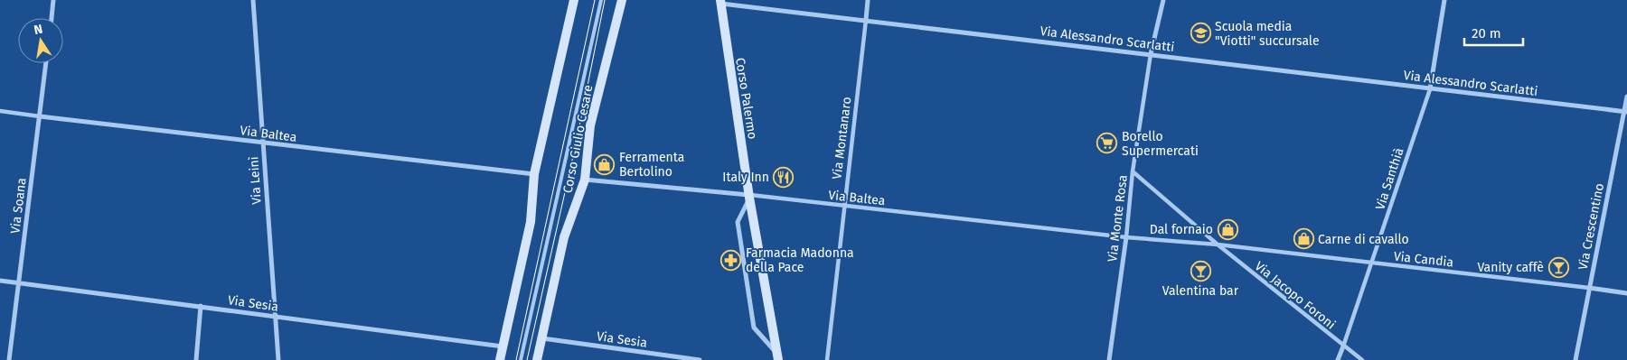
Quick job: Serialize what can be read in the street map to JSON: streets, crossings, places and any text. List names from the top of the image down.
{
  "streets": {
    "main road": ["Corso Palermo", "Corso Giulio Cesare"],
    "street": [
      "Via Alessandro Scarlatti",
      "Via Baltea",
      "Via Montanaro",
      "Via Santhià",
      "Via Leinì",
      "Via Soana",
      "Via Monte Rosa",
      "Via Crescentino",
      "Via Candia",
      "Via Jacopo Foroni",
      "Via Sesia"
    ]
  },
  "crossings": [
    ["Via Alessandro Scarlatti", "Corso Palermo"],
    ["Via Alessandro Scarlatti", "Via Montanaro"],
    ["Via Alessandro Scarlatti", "Via Santhià"],
    ["Via Alessandro Scarlatti", "Via Monte Rosa"],
    ["Via Alessandro Scarlatti", "Via Crescentino"],
    ["Corso Palermo", "Via Baltea"],
    ["Via Baltea", "Via Montanaro"],
    ["Via Baltea", "Corso Giulio Cesare"],
    ["Via Baltea", "Via Leinì"],
    ["Via Baltea", "Via Soana"],
    ["Via Baltea", "Via Monte Rosa"],
    ["Via Baltea", "Via Candia"],
    ["Via Baltea", "Via Jacopo Foroni"],
    ["Corso Giulio Cesare", "Via Sesia"],
    ["Via Santhià", "Via Candia"],
    ["Via Santhià", "Via Jacopo Foroni"],
    ["Via Leinì", "Via Sesia"],
    ["Via Soana", "Via Sesia"],
    ["Via Monte Rosa", "Via Jacopo Foroni"],
    ["Via Crescentino", "Via Candia"],
    ["Via Candia", "Via Jacopo Foroni"]
  ],
  "places": {
    "school or university": ["Scuola media \"Viotti\" succursale"],
    "supermarket": ["Borello Supermercati"],
    "shop": ["Ferramenta Bertolino", "Dal fornaio", "Carne di cavallo"],
    "restaurant": ["Italy Inn"],
    "pharmacy": ["Farmacia Madonna della Pace"],
    "bar": ["Vanity caffè", "Valentina bar"]
  },
  "scale_bar": "20 m",
  "north": "top"
}
